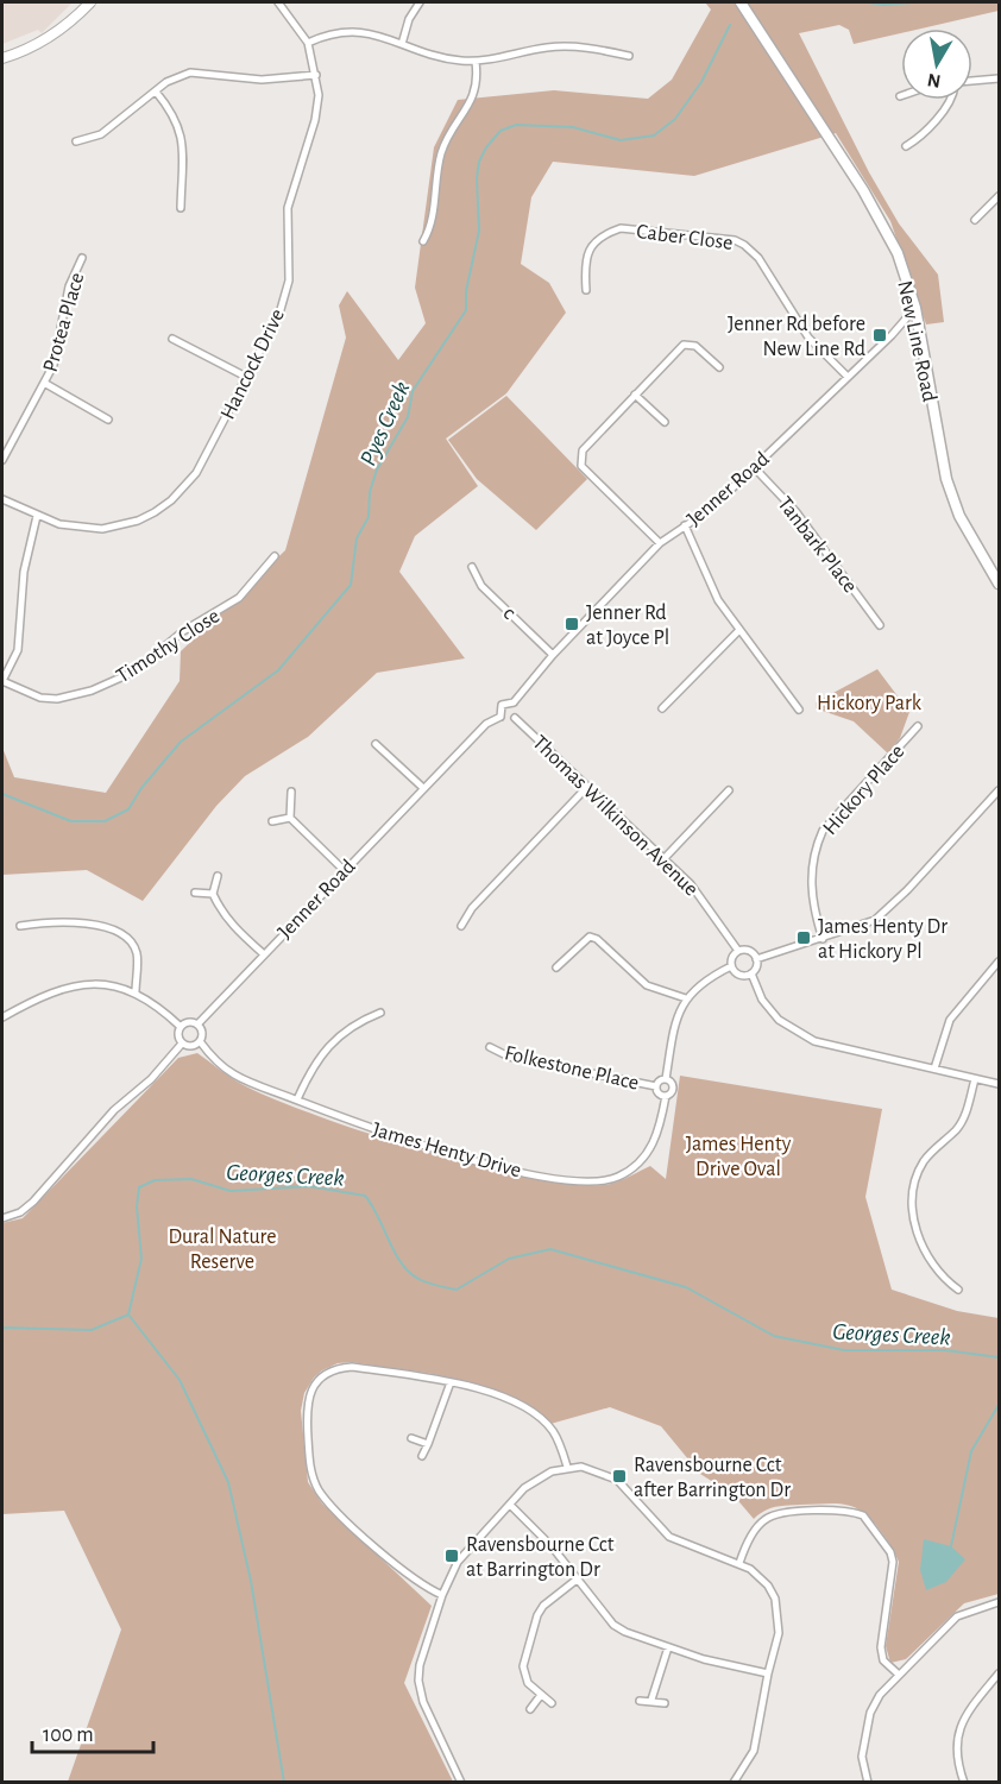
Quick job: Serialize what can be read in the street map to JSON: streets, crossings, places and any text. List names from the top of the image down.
{
  "streets": {
    "main road": ["New Line Road"],
    "street": [
      "Caber Close",
      "Protea Place",
      "Hancock Drive",
      "Jenner Road",
      "Tanbark Place",
      "c",
      "Timothy Close",
      "Hickory Place",
      "Thomas Wilkinson Avenue",
      "Folkestone Place",
      "James Henty Drive"
    ]
  },
  "crossings": [
    ["Caber Close", "Jenner Road"],
    ["New Line Road", "Jenner Road"],
    ["Jenner Road", "Tanbark Place"],
    ["Jenner Road", "c"],
    ["Jenner Road", "Thomas Wilkinson Avenue"],
    ["Jenner Road", "James Henty Drive"],
    ["Folkestone Place", "James Henty Drive"]
  ],
  "water": ["Pyes Creek", "Georges Creek"],
  "parks": ["Hickory Park", "James Henty Drive Oval", "Dural Nature Reserve"],
  "places": {
    "transit": [
      "Jenner Rd before New Line Rd",
      "Jenner Rd at Joyce Pl",
      "James Henty Dr at Hickory Pl",
      "Ravensbourne Cct after Barrington Dr",
      "Ravensbourne Cct at Barrington Dr"
    ]
  },
  "scale_bar": "100 m",
  "north": "bottom"
}
